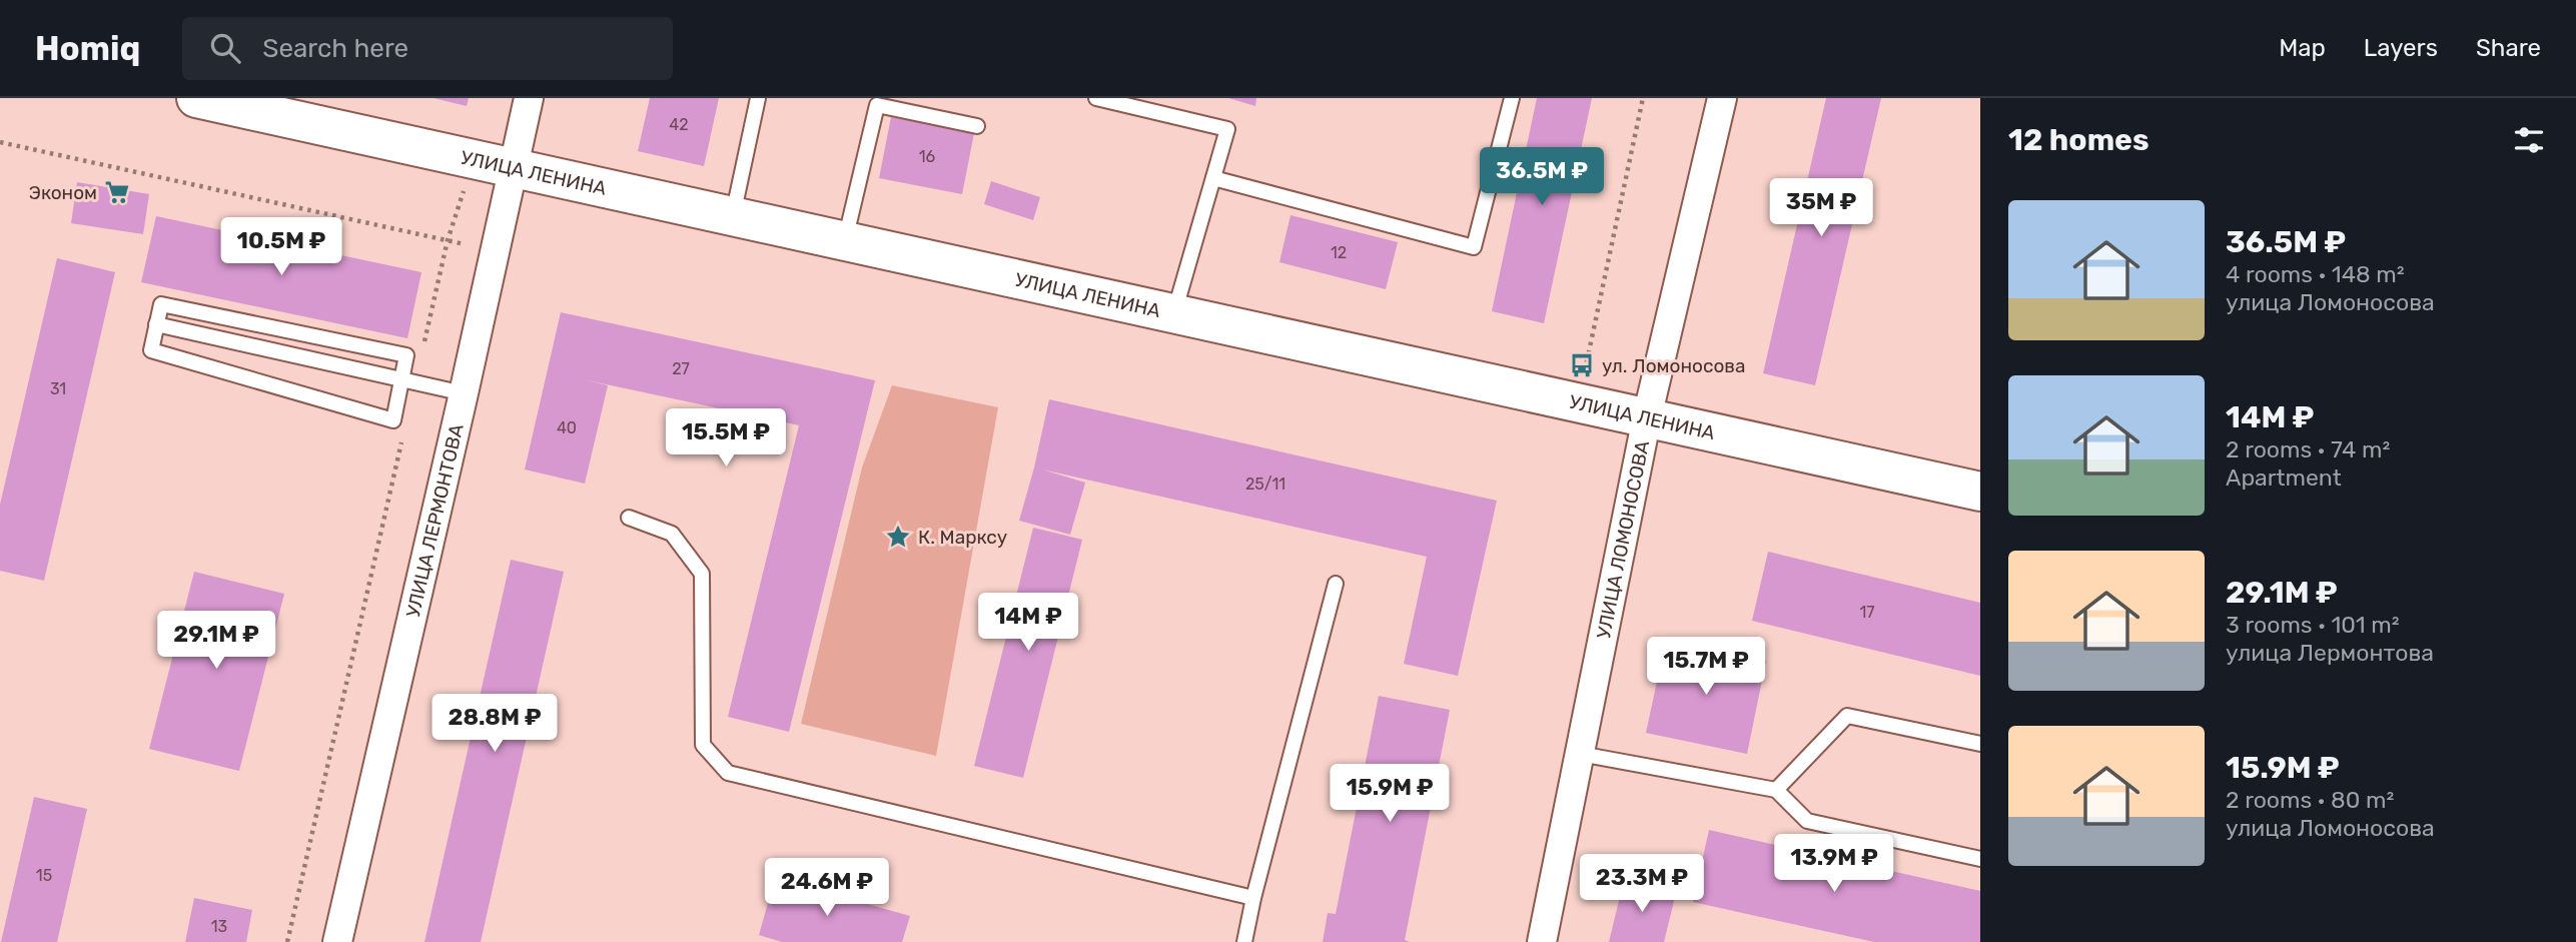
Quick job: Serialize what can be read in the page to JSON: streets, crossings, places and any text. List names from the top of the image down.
{
  "streets": {
    "main road": ["УЛИЦА ЛЕНИНА"],
    "street": ["УЛИЦА ЛЕРМОНТОВА", "УЛИЦА ЛОМОНОСОВА"]
  },
  "crossings": [
    ["УЛИЦА ЛЕНИНА", "УЛИЦА ЛЕРМОНТОВА"],
    ["УЛИЦА ЛЕНИНА", "УЛИЦА ЛОМОНОСОВА"]
  ],
  "places": {
    "supermarket": ["Эконом"],
    "bus stop": ["ул. Ломоносова"],
    "place": ["К. Марксу"]
  },
  "house_numbers": [
    "42",
    "16",
    "12",
    "27",
    "31",
    "40",
    "25/11",
    "17",
    "15",
    "13"
  ],
  "page": {
    "header": "Homiq",
    "search": "Search here",
    "nav": ["Map", "Layers", "Share"],
    "heading": "12 homes",
    "price": [
      "36.5M ₽",
      "35M ₽",
      "10.5M ₽",
      "15.5M ₽",
      "14M ₽",
      "29.1M ₽",
      "15.7M ₽",
      "28.8M ₽",
      "15.9M ₽",
      "13.9M ₽",
      "23.3M ₽",
      "24.6M ₽"
    ],
    "list": [
      {
        "name": "36.5M ₽",
        "note": "4 rooms · 148 m² · улица Ломоносова"
      },
      {
        "name": "14M ₽",
        "note": "2 rooms · 74 m² · Apartment"
      },
      {
        "name": "29.1M ₽",
        "note": "3 rooms · 101 m² · улица Лермонтова"
      },
      {
        "name": "15.9M ₽",
        "note": "2 rooms · 80 m² · улица Ломоносова"
      }
    ]
  }
}
